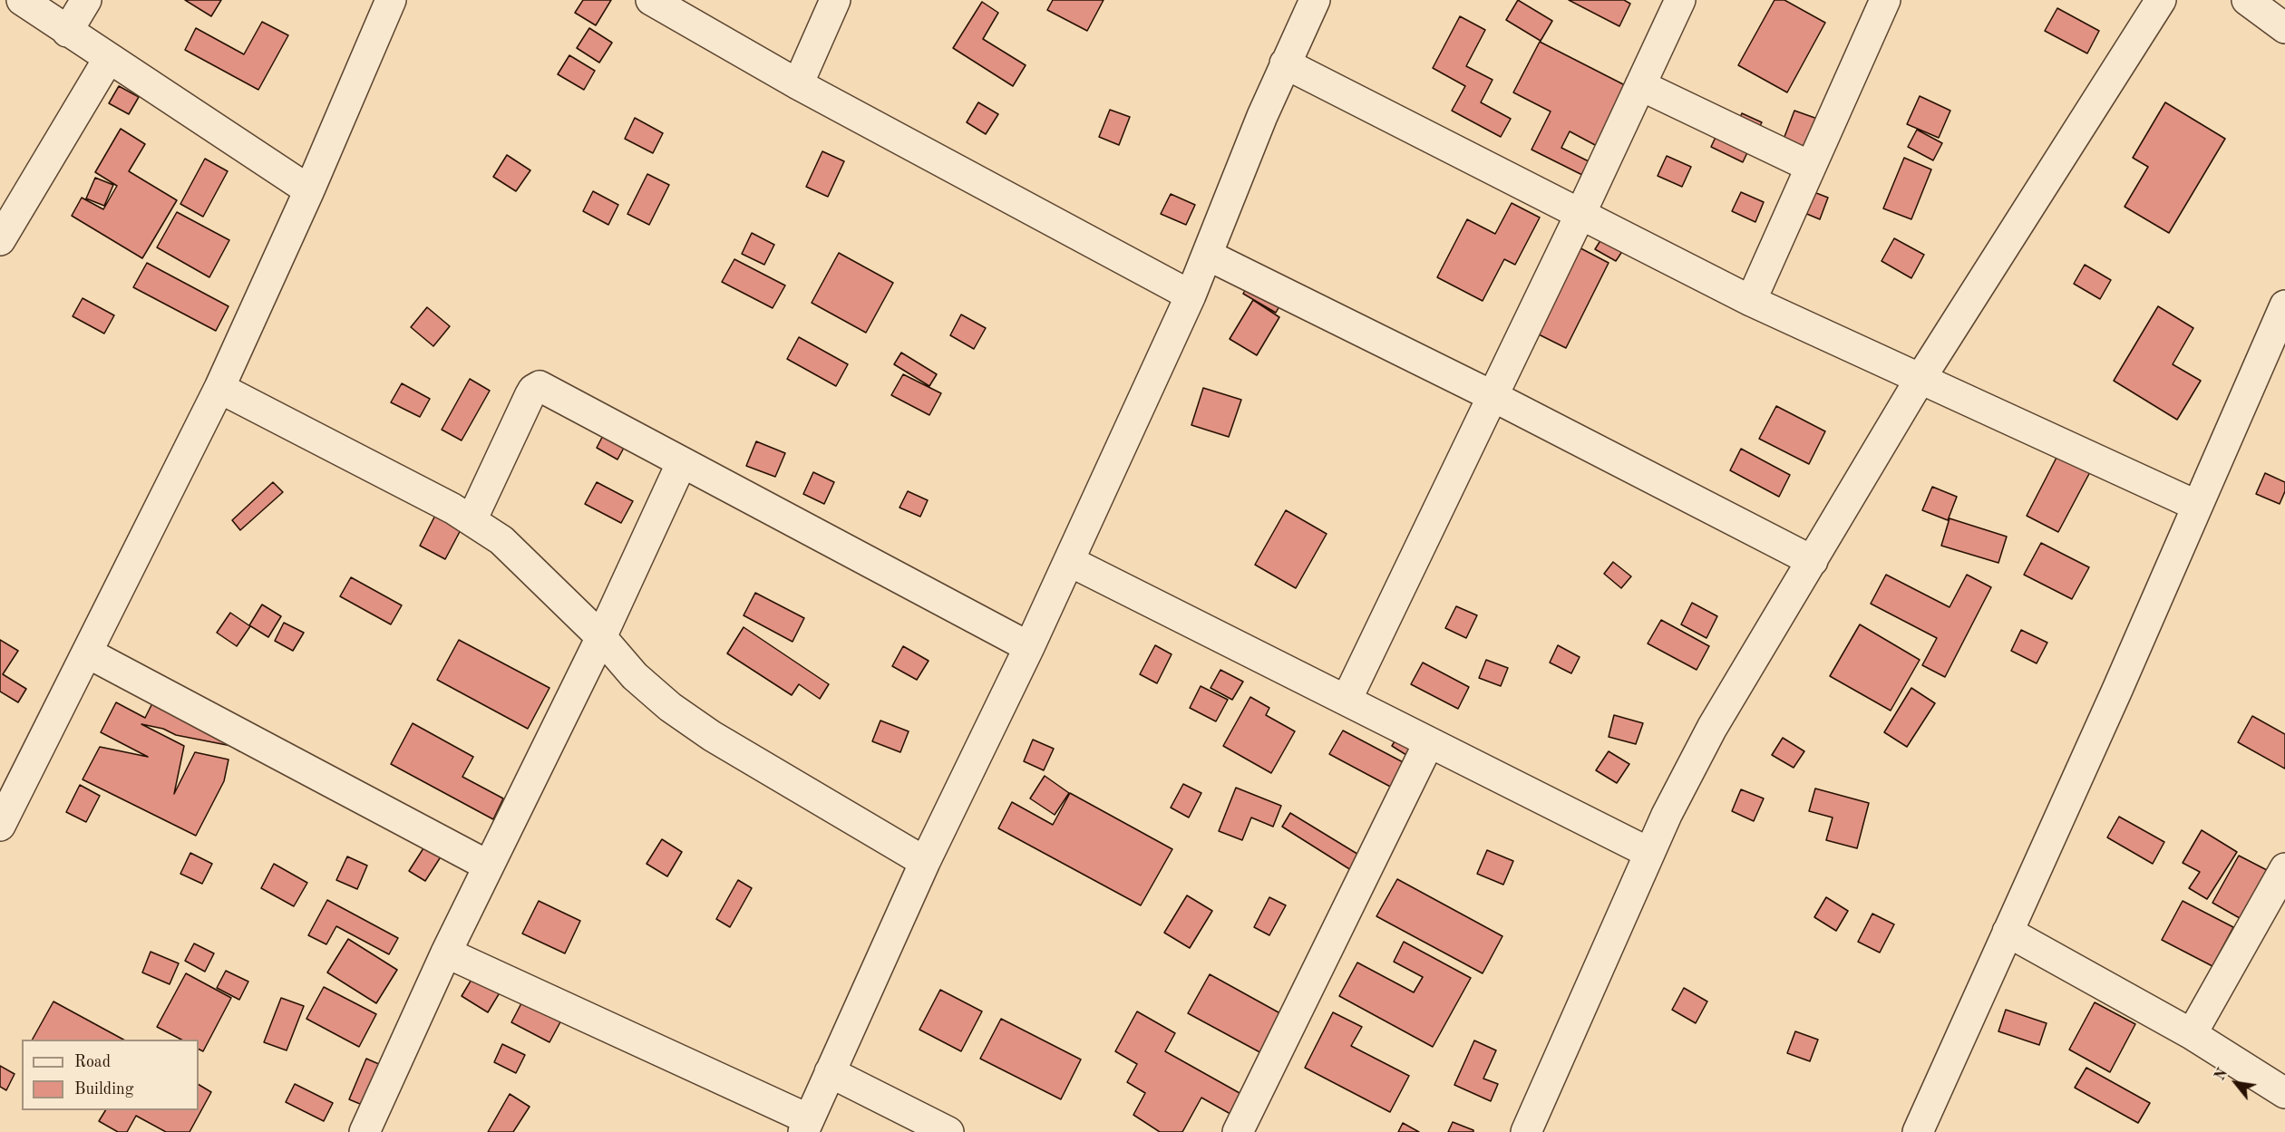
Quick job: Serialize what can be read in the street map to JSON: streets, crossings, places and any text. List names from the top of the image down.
{
  "legend": ["Road", "Building"],
  "north": "top left"
}
